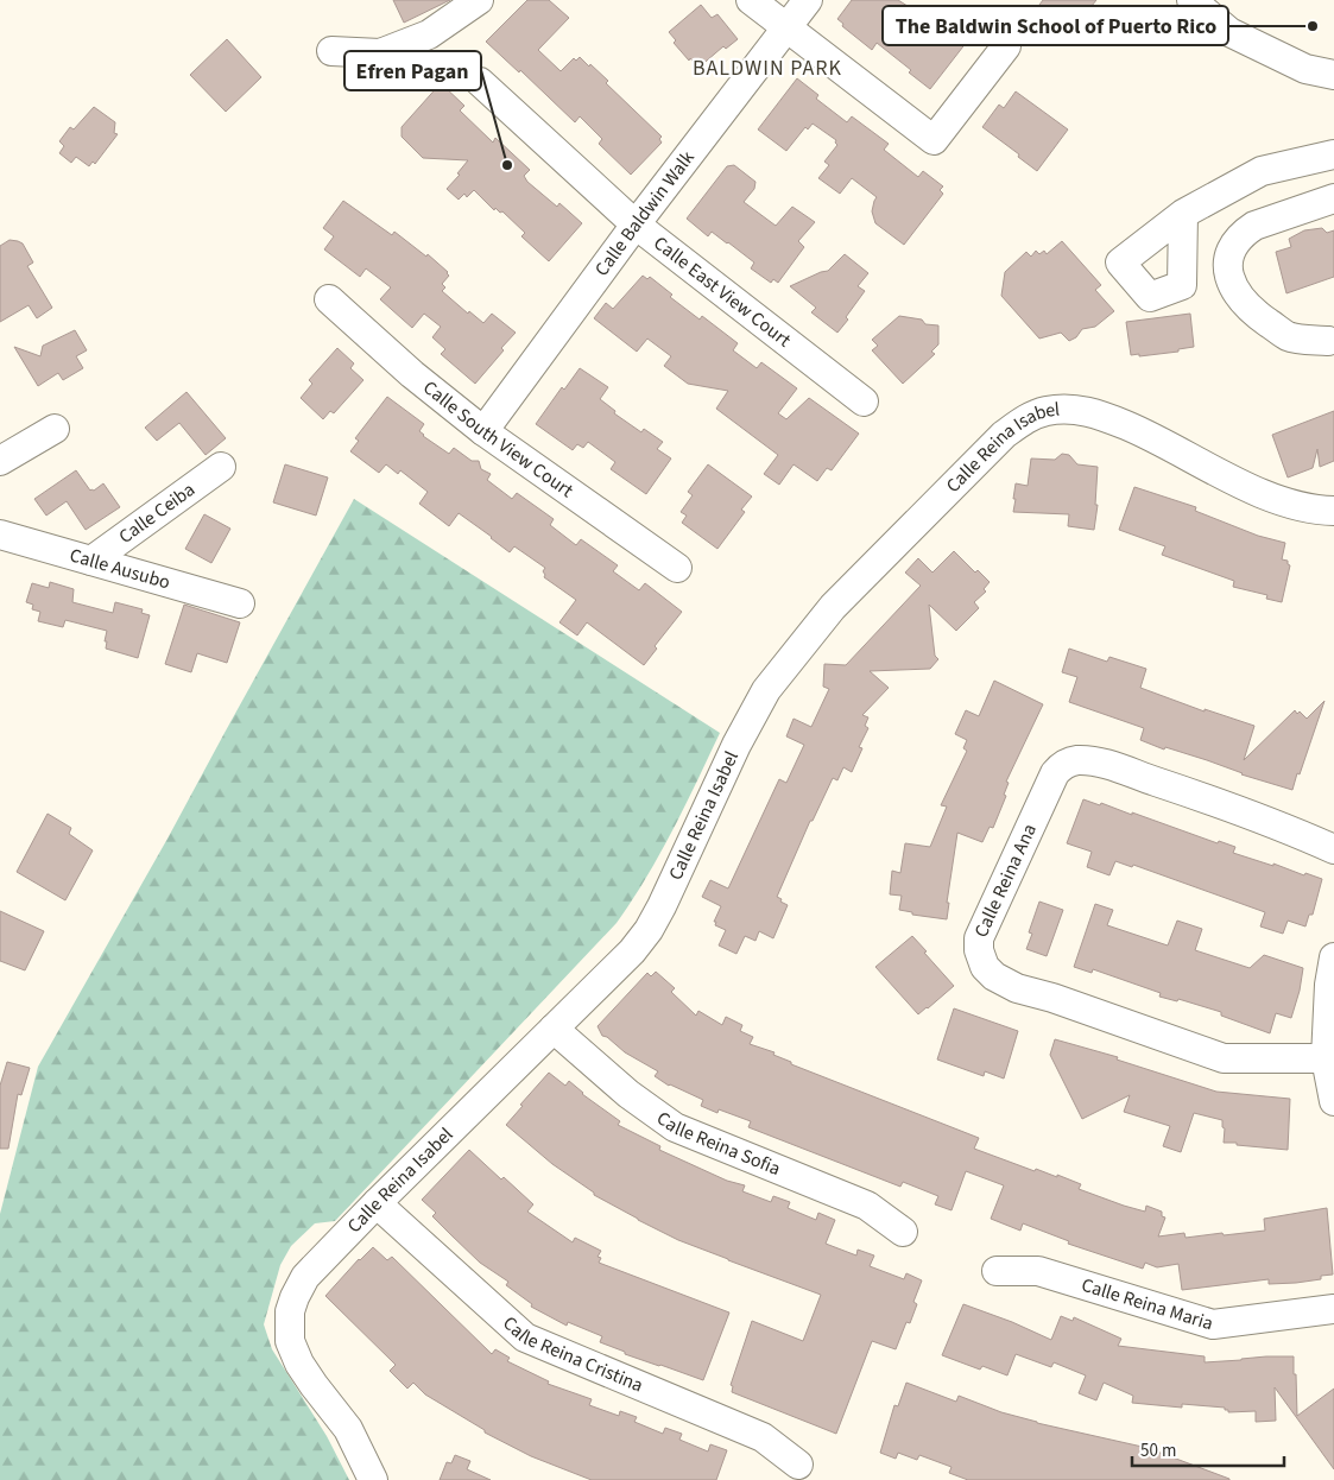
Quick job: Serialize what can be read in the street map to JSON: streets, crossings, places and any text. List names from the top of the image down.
{
  "streets": {
    "street": [
      "Calle Baldwin Walk",
      "Calle East View Court",
      "Calle South View Court",
      "Calle Reina Isabel",
      "Calle Ceiba",
      "Calle Ausubo",
      "Calle Reina Ana",
      "Calle Reina Sofia",
      "Calle Reina Maria",
      "Calle Reina Cristina"
    ]
  },
  "crossings": [
    ["Calle Baldwin Walk", "Calle East View Court"],
    ["Calle Baldwin Walk", "Calle South View Court"],
    ["Calle Reina Isabel", "Calle Reina Sofia"],
    ["Calle Reina Isabel", "Calle Reina Cristina"],
    ["Calle Ceiba", "Calle Ausubo"]
  ],
  "districts": ["BALDWIN PARK"],
  "places": ["The Baldwin School of Puerto Rico", "Efren Pagan"],
  "scale_bar": "50 m"
}
